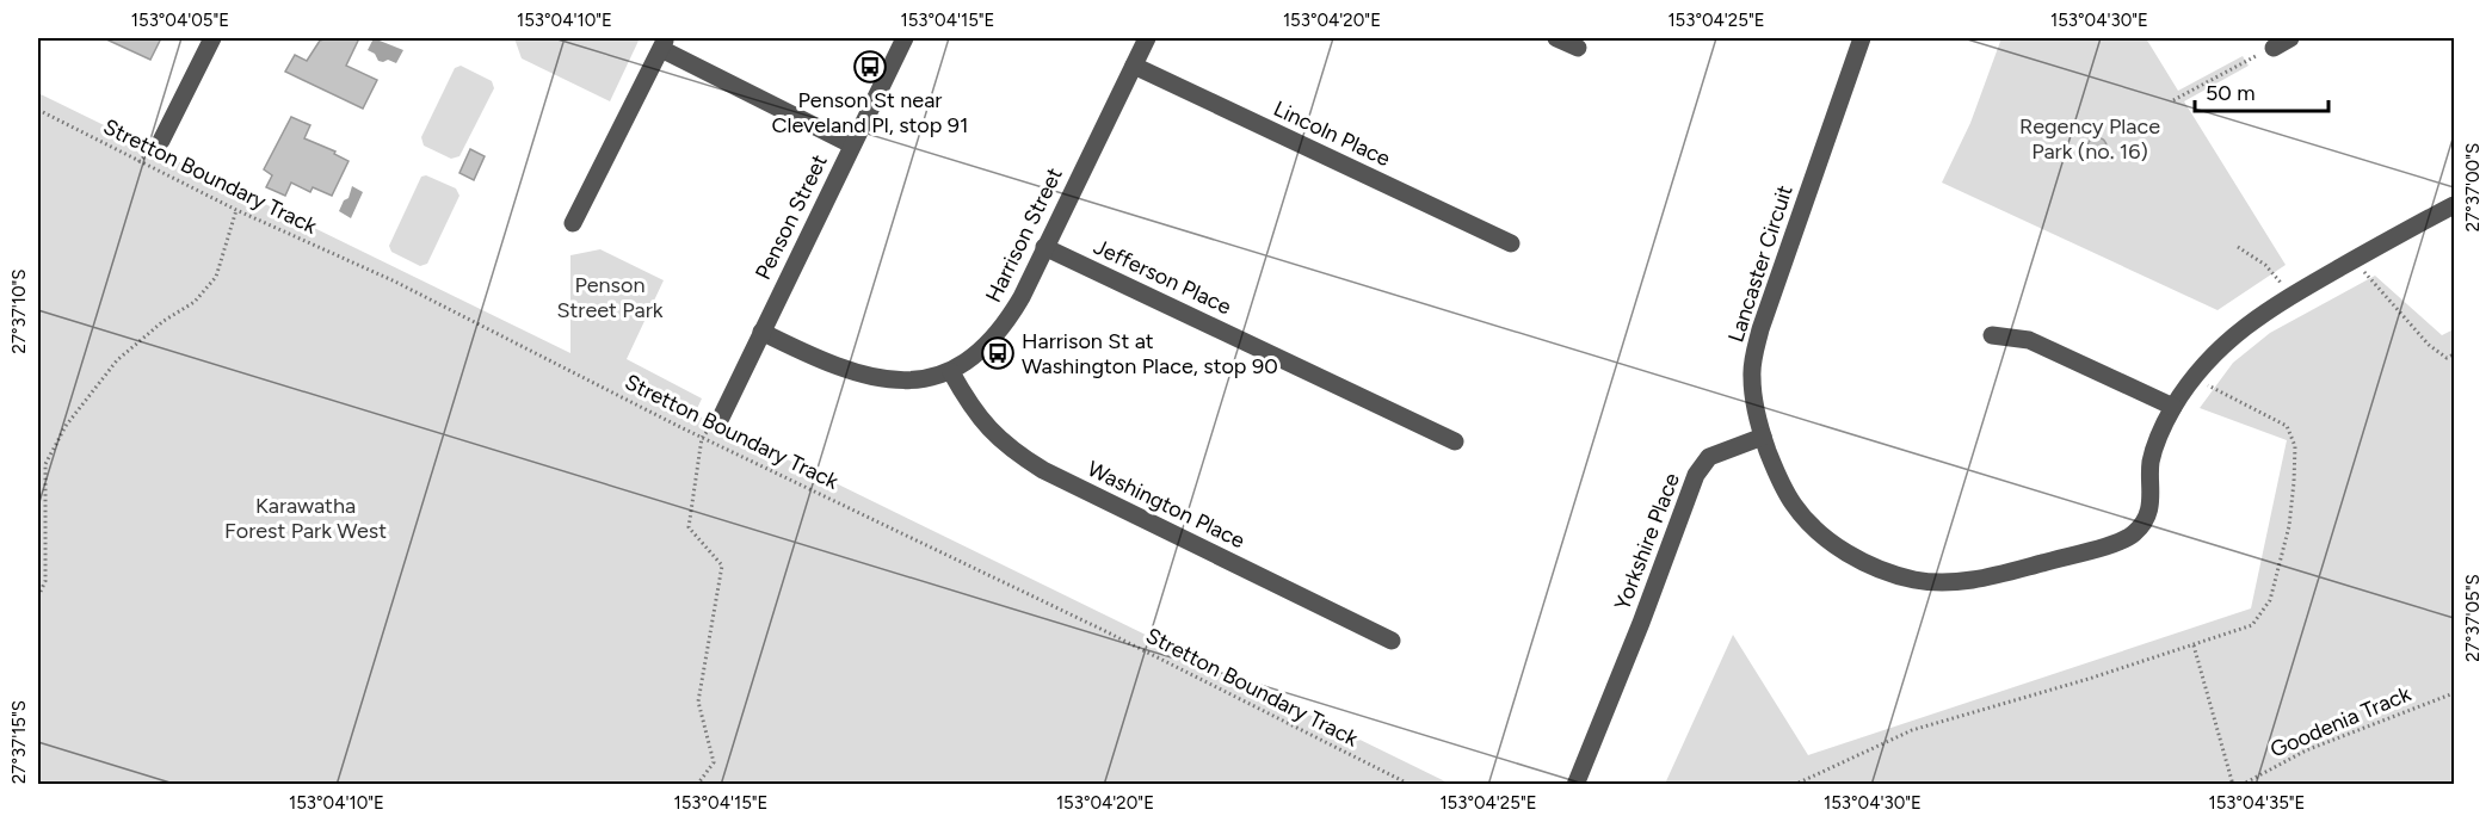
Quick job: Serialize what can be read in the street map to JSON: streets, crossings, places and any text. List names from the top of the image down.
{
  "streets": {
    "street": [
      "Lincoln Place",
      "Penson Street",
      "Harrison Street",
      "Lancaster Circuit",
      "Jefferson Place",
      "Washington Place",
      "Yorkshire Place"
    ],
    "path": ["Stretton Boundary Track", "Goodenia Track"]
  },
  "crossings": [
    ["Lincoln Place", "Harrison Street"],
    ["Penson Street", "Harrison Street"],
    ["Harrison Street", "Jefferson Place"],
    ["Harrison Street", "Washington Place"],
    ["Lancaster Circuit", "Yorkshire Place"]
  ],
  "parks": ["Regency Place Park (no. 16)", "Penson Street Park", "Karawatha Forest Park West"],
  "places": {
    "bus stop": ["Penson St near Cleveland Pl, stop 91", "Harrison St at Washington Place, stop 90"]
  },
  "scale_bar": "50 m",
  "coordinates": [
    "153°04'05\"E",
    "153°04'10\"E",
    "153°04'15\"E",
    "153°04'20\"E",
    "153°04'25\"E",
    "153°04'30\"E",
    "27°37'00\"S",
    "27°37'10\"S",
    "27°37'05\"S",
    "27°37'15\"S",
    "153°04'35\"E"
  ]
}
